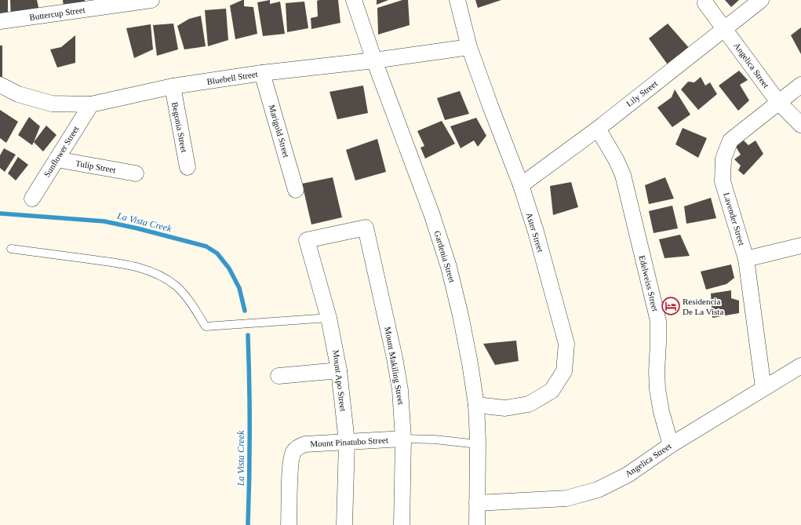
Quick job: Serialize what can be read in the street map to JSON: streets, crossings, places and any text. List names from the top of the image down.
{
  "streets": {
    "street": [
      "Buttercup Street",
      "Angelica Street",
      "Bluebell Street",
      "Lily Street",
      "Begonia Street",
      "Marigold Street",
      "Sunflower Street",
      "Tulip Street",
      "Lavender Street",
      "Aster Street",
      "Gardenia Street",
      "Edelweiss Street",
      "Mount Makiling Street",
      "Mount Apo Street",
      "Mount Pinatubo Street"
    ]
  },
  "crossings": [
    ["Angelica Street", "Lily Street"],
    ["Angelica Street", "Lavender Street"],
    ["Angelica Street", "Gardenia Street"],
    ["Angelica Street", "Edelweiss Street"],
    ["Bluebell Street", "Begonia Street"],
    ["Bluebell Street", "Marigold Street"],
    ["Bluebell Street", "Sunflower Street"],
    ["Bluebell Street", "Aster Street"],
    ["Bluebell Street", "Gardenia Street"],
    ["Lily Street", "Aster Street"],
    ["Lily Street", "Edelweiss Street"],
    ["Sunflower Street", "Tulip Street"],
    ["Aster Street", "Gardenia Street"],
    ["Mount Makiling Street", "Mount Apo Street"],
    ["Mount Makiling Street", "Mount Pinatubo Street"],
    ["Mount Apo Street", "Mount Pinatubo Street"]
  ],
  "water": ["La Vista Creek"],
  "places": {
    "hotel": ["Residencia De La Vista"]
  }
}
